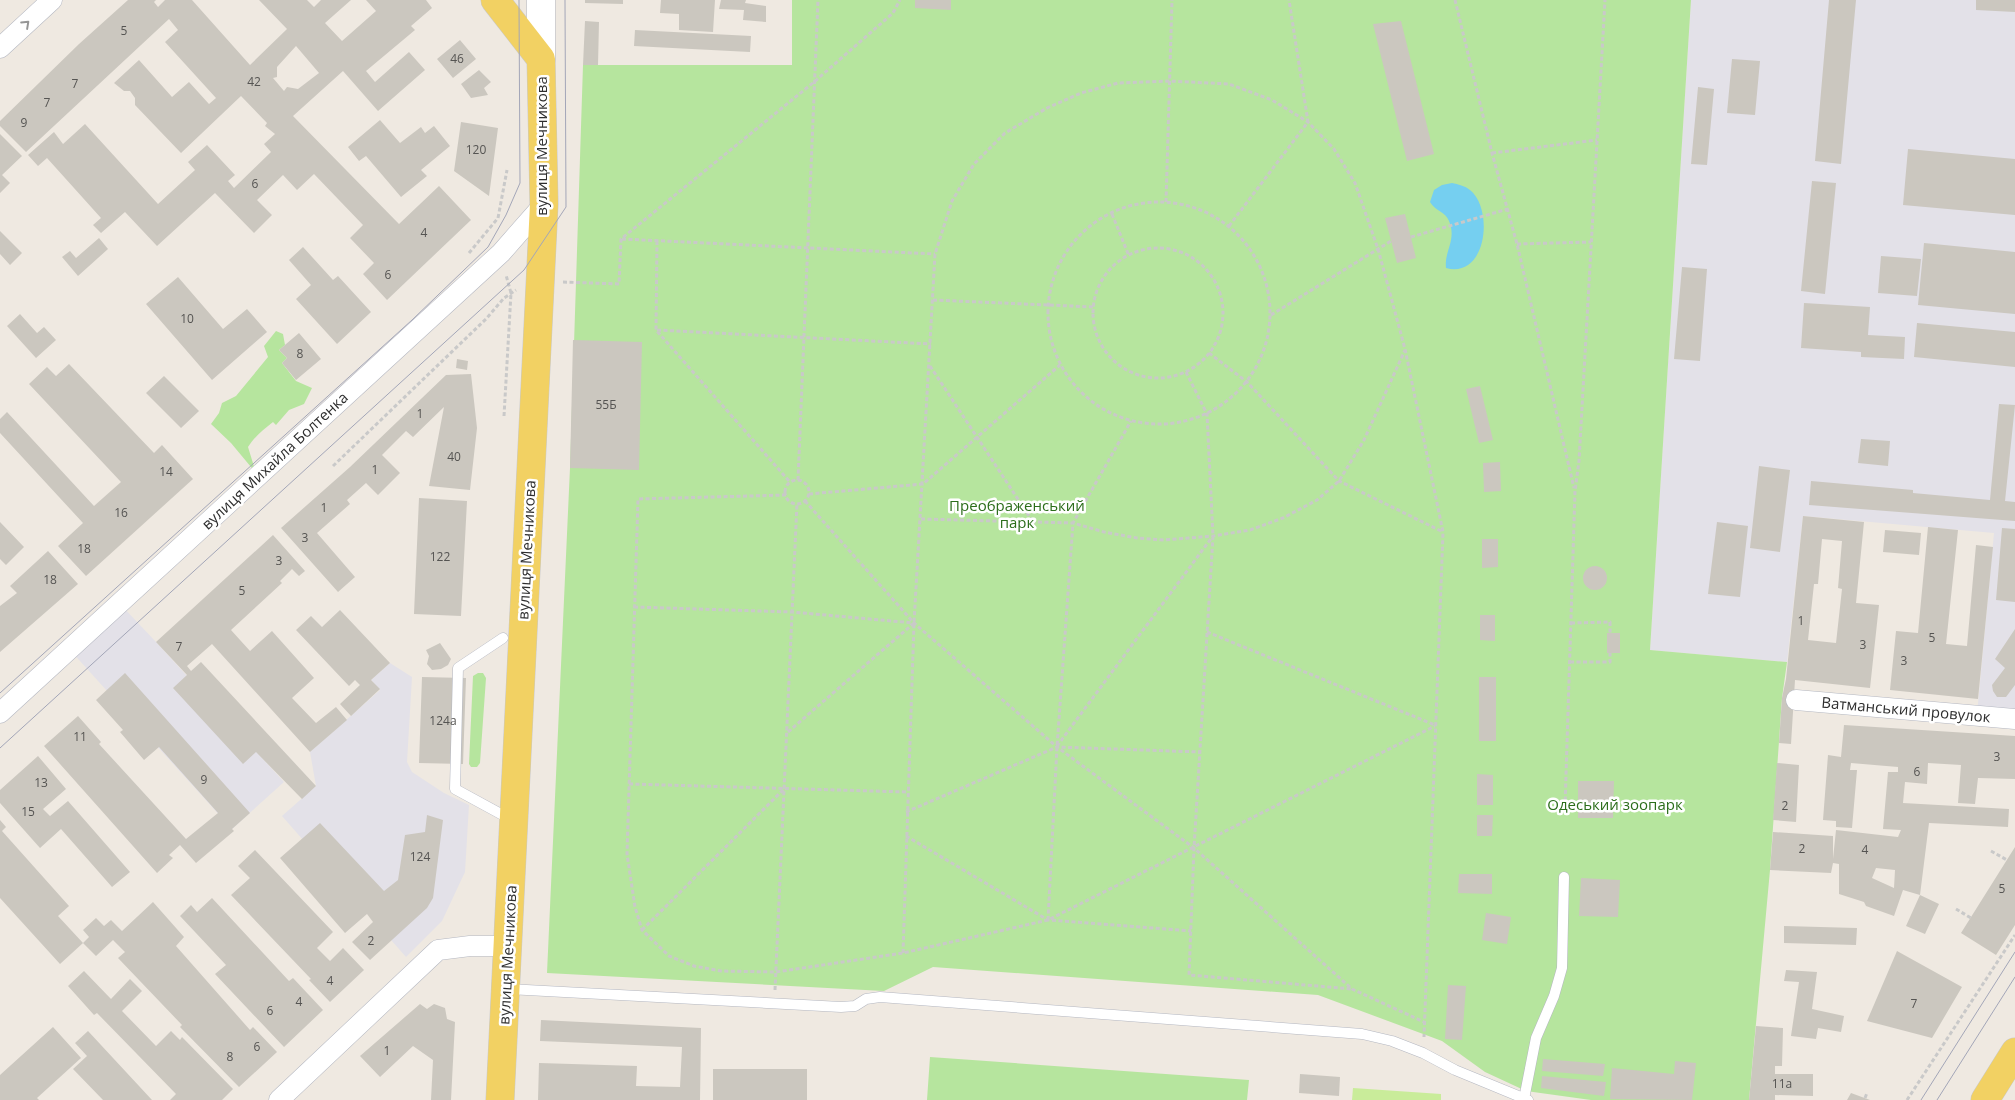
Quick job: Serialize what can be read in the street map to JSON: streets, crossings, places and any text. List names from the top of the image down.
{
  "streets": {
    "main road": ["вулиця Мечникова"],
    "street": ["вулиця Михайла Болтенка", "Ватманський провулок"]
  },
  "crossings": [
    ["вулиця Мечникова", "вулиця Михайла Болтенка"]
  ],
  "parks": ["Преображенський парк", "Одеський зоопарк"],
  "house_numbers": [
    "5",
    "46",
    "42",
    "7",
    "7",
    "9",
    "120",
    "6",
    "4",
    "6",
    "10",
    "8",
    "55Б",
    "1",
    "40",
    "1",
    "14",
    "1",
    "16",
    "3",
    "18",
    "122",
    "3",
    "18",
    "5",
    "1",
    "5",
    "3",
    "7",
    "3",
    "124а",
    "11",
    "3",
    "6",
    "9",
    "13",
    "2",
    "15",
    "2",
    "4",
    "124",
    "5",
    "2",
    "4",
    "4",
    "7",
    "6",
    "6",
    "1",
    "8",
    "11а"
  ]
}
